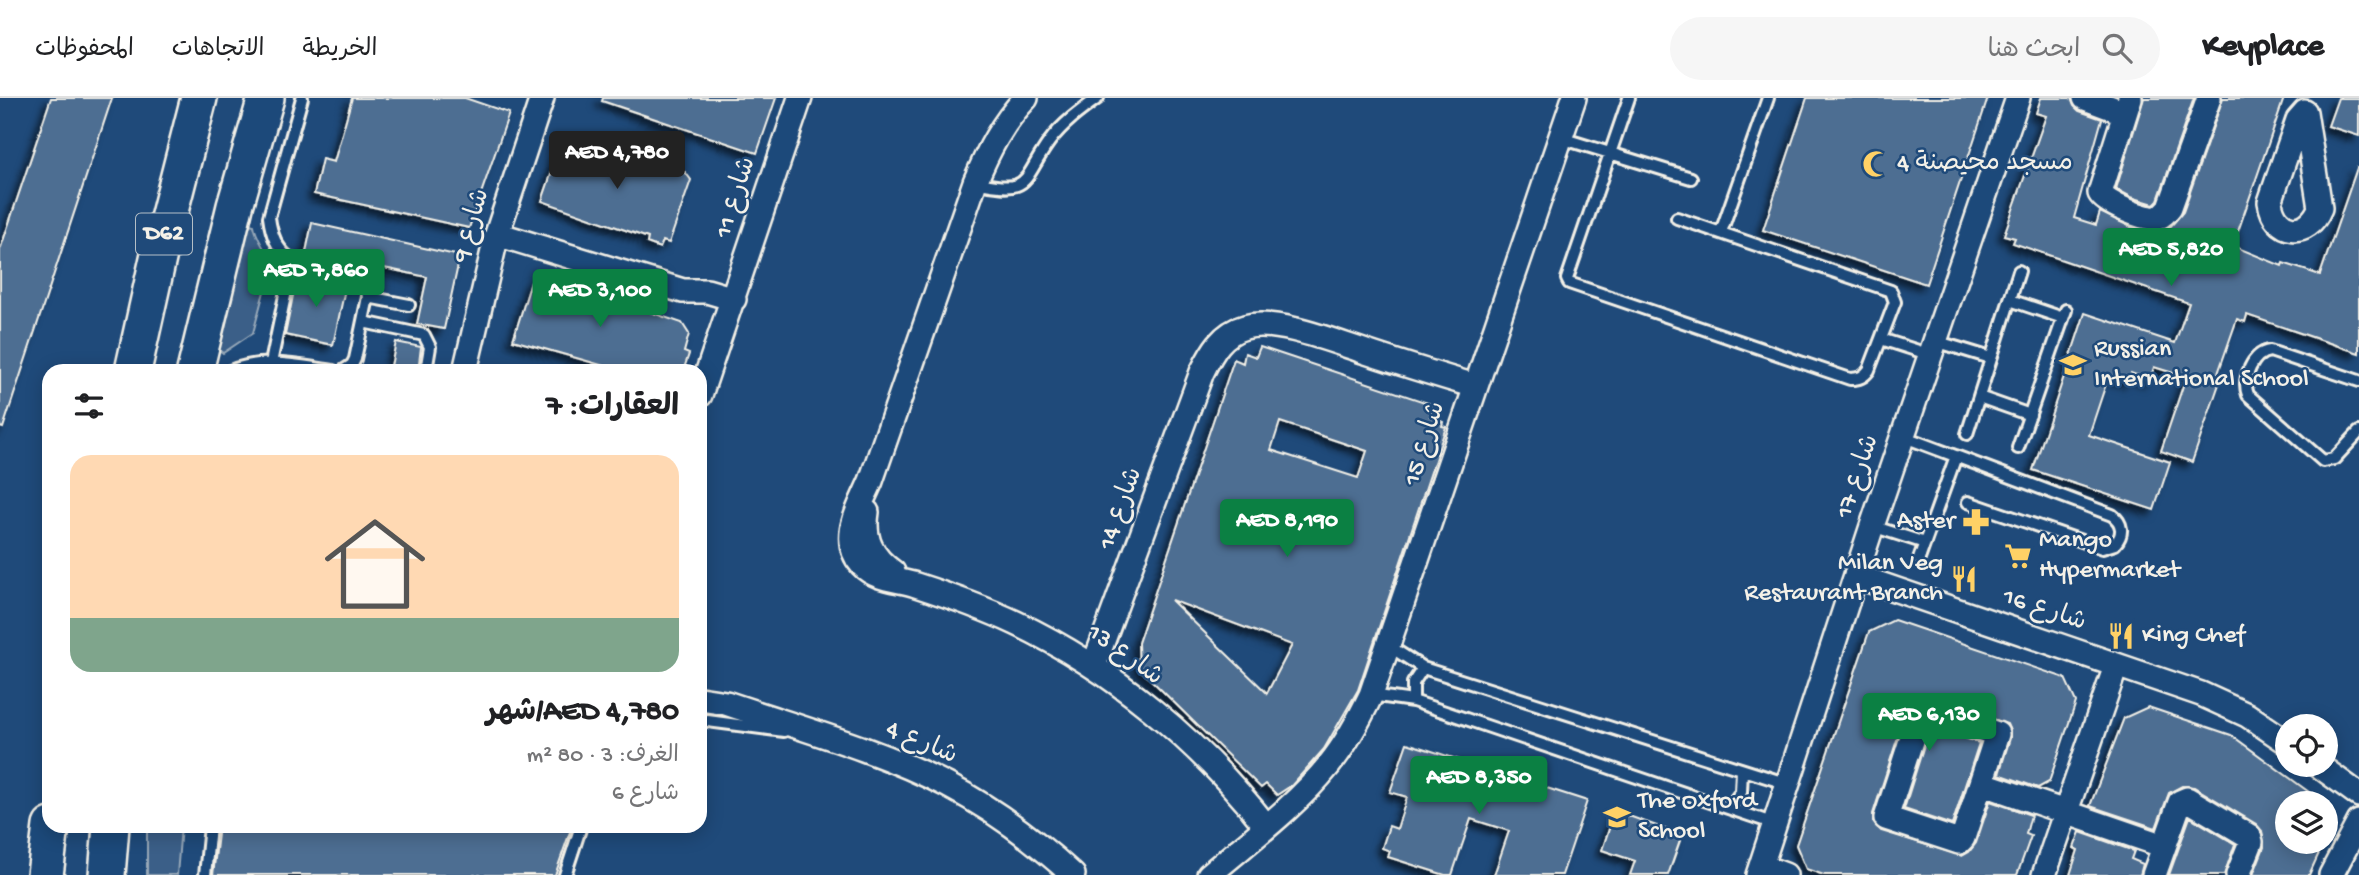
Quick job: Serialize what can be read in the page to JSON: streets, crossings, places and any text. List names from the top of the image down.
{
  "streets": {
    "main road": ["D62"],
    "street": [
      "شارع 11",
      "شارع 9",
      "شارع 15",
      "شارع 17",
      "شارع 14",
      "شارع 16",
      "شارع 13",
      "شارع 4"
    ]
  },
  "crossings": [
    ["شارع 15", "شارع 14"],
    ["شارع 15", "شارع 13"],
    ["شارع 17", "شارع 16"],
    ["شارع 14", "شارع 13"]
  ],
  "places": {
    "mosque": ["مسجد محيصنة 4"],
    "school or university": ["Russian International School", "The Oxford School"],
    "pharmacy": ["Aster"],
    "supermarket": ["Mango Hypermarket"],
    "restaurant": ["Milan Veg Restaurant Branch", "King Chef"]
  },
  "page": {
    "header": "Keyplace",
    "search": "ابحث هنا",
    "nav": ["الخريطة", "الاتجاهات", "المحفوظات"],
    "price": [
      "AED 4,780",
      "AED 5,820",
      "AED 7,860",
      "AED 3,100",
      "AED 8,190",
      "AED 6,130",
      "AED 8,350"
    ],
    "heading": "العقارات: 7",
    "list": [
      {
        "name": "AED 4,780/شهر",
        "note": "الغرف: 3 · 80 m² · شارع 6"
      }
    ]
  }
}
